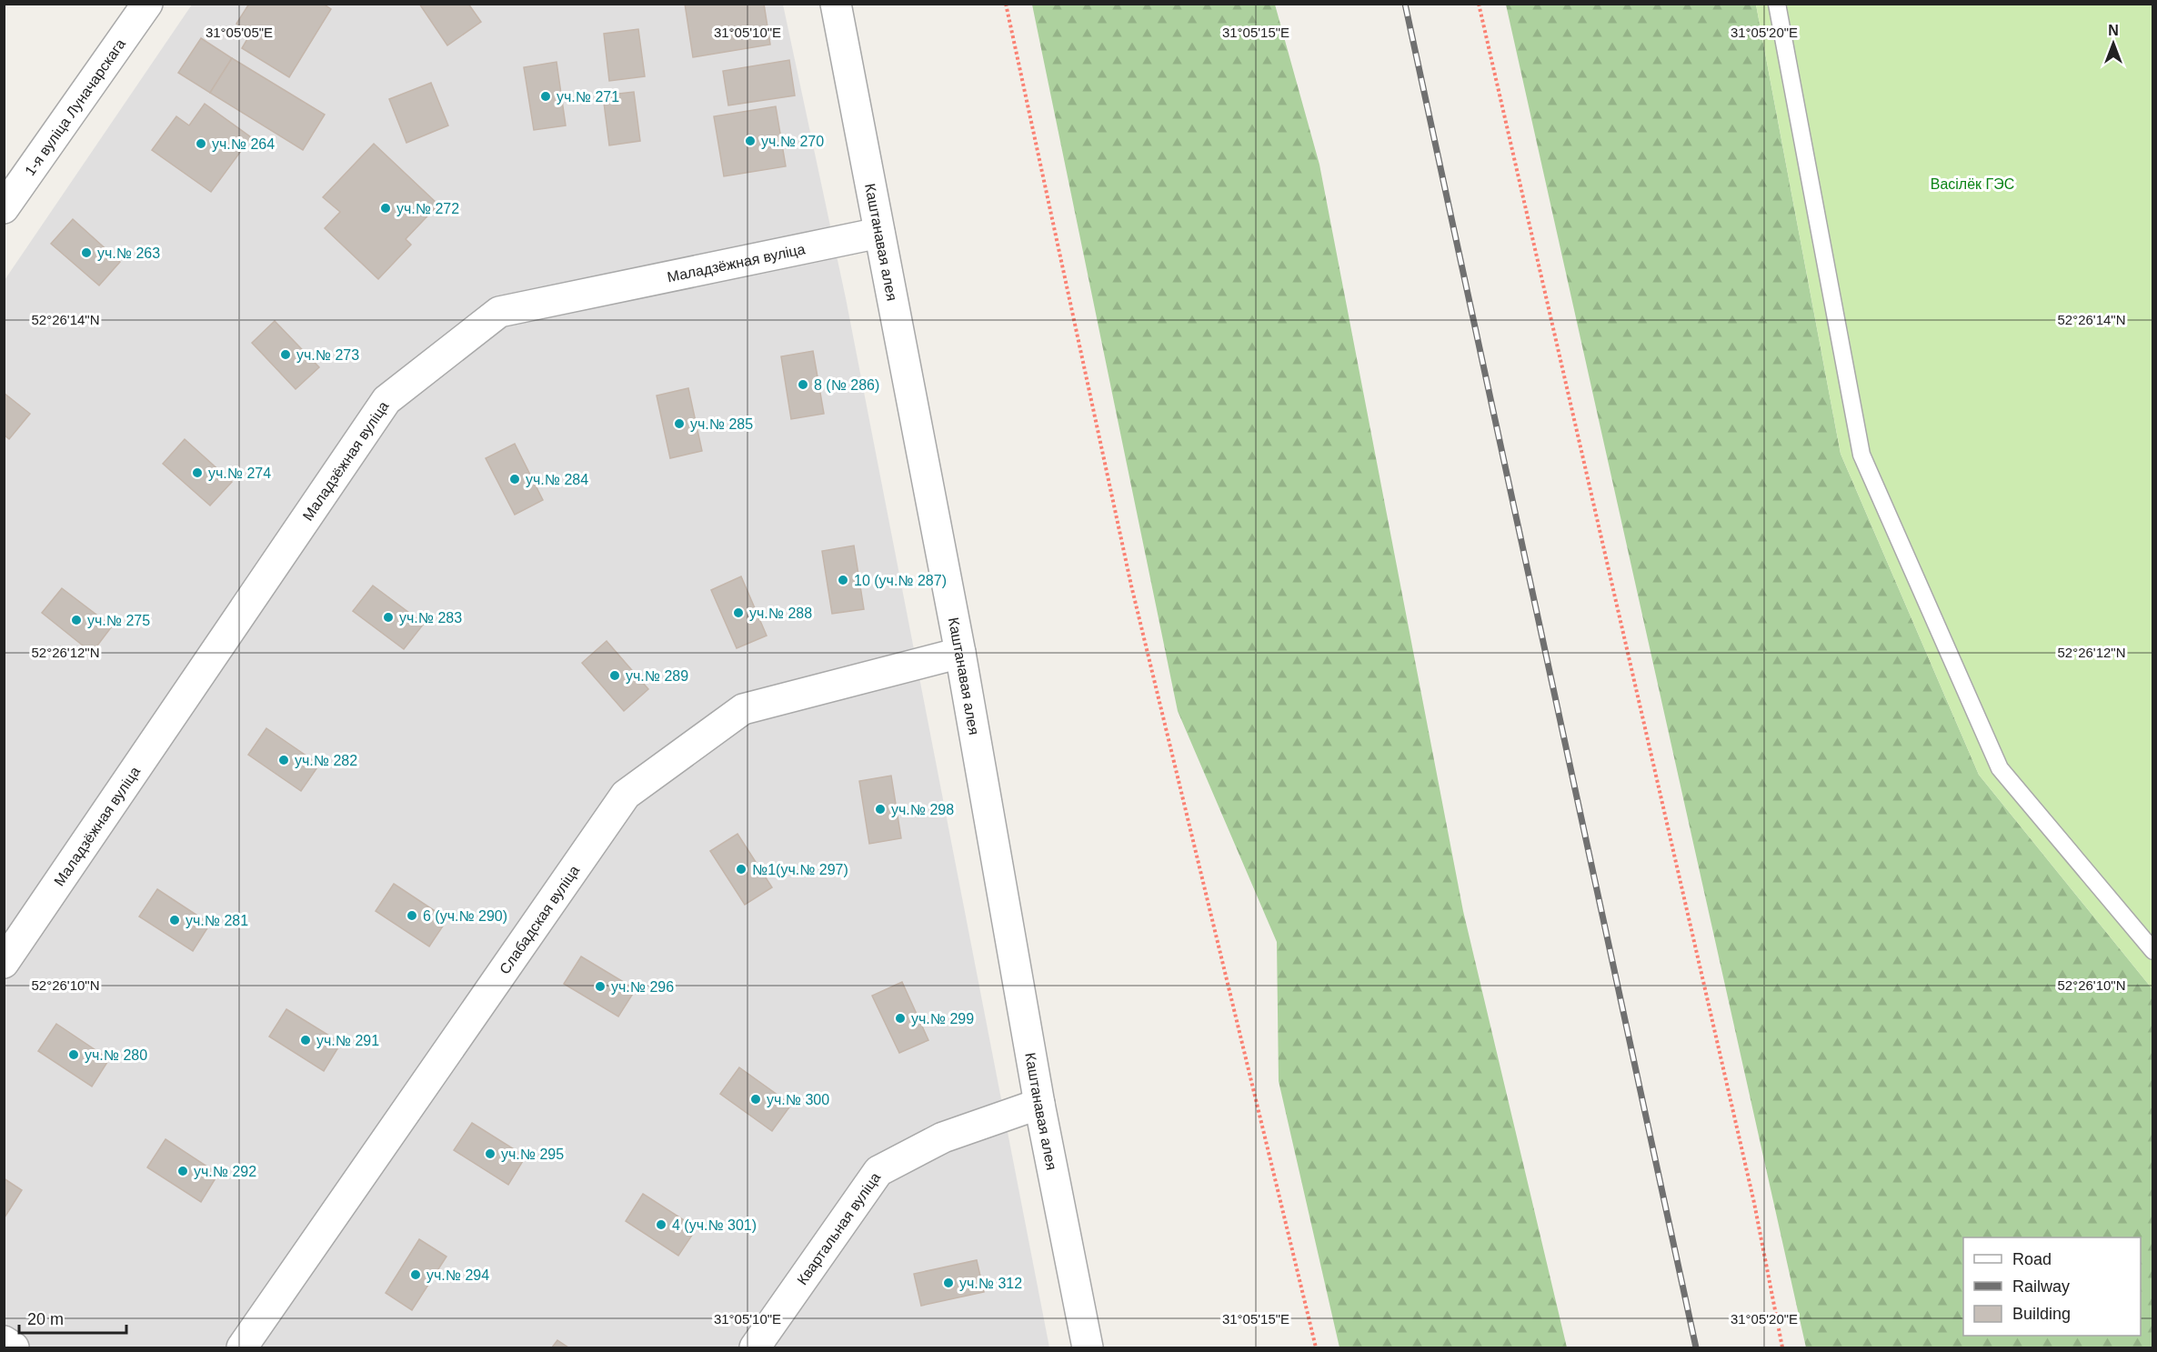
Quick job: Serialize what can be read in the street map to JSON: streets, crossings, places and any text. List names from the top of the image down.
{
  "streets": {
    "street": [
      "1-я вуліца Луначарскага",
      "Каштанавая алея",
      "Маладзёжная вуліца",
      "Слабадская вуліца",
      "Квартальная вуліца"
    ]
  },
  "crossings": [
    ["Каштанавая алея", "Маладзёжная вуліца"],
    ["Каштанавая алея", "Слабадская вуліца"],
    ["Каштанавая алея", "Квартальная вуліца"]
  ],
  "parks": ["Васілёк ГЭС"],
  "places": [
    "уч.№ 271",
    "уч.№ 270",
    "уч.№ 264",
    "уч.№ 272",
    "уч.№ 263",
    "уч.№ 273",
    "8 (№ 286)",
    "уч.№ 285",
    "уч.№ 274",
    "уч.№ 284",
    "10 (уч.№ 287)",
    "уч.№ 288",
    "уч.№ 283",
    "уч.№ 275",
    "уч.№ 289",
    "уч.№ 282",
    "уч.№ 298",
    "№1(уч.№ 297)",
    "6 (уч.№ 290)",
    "уч.№ 281",
    "уч.№ 296",
    "уч.№ 299",
    "уч.№ 291",
    "уч.№ 280",
    "уч.№ 300",
    "уч.№ 295",
    "уч.№ 292",
    "4 (уч.№ 301)",
    "уч.№ 294",
    "уч.№ 312"
  ],
  "legend": ["Road", "Railway", "Building"],
  "scale_bar": "20 m",
  "north": "top",
  "coordinates": [
    "31°05'05\"E",
    "31°05'10\"E",
    "31°05'15\"E",
    "31°05'20\"E",
    "52°26'14\"N",
    "52°26'12\"N",
    "52°26'10\"N"
  ]
}
